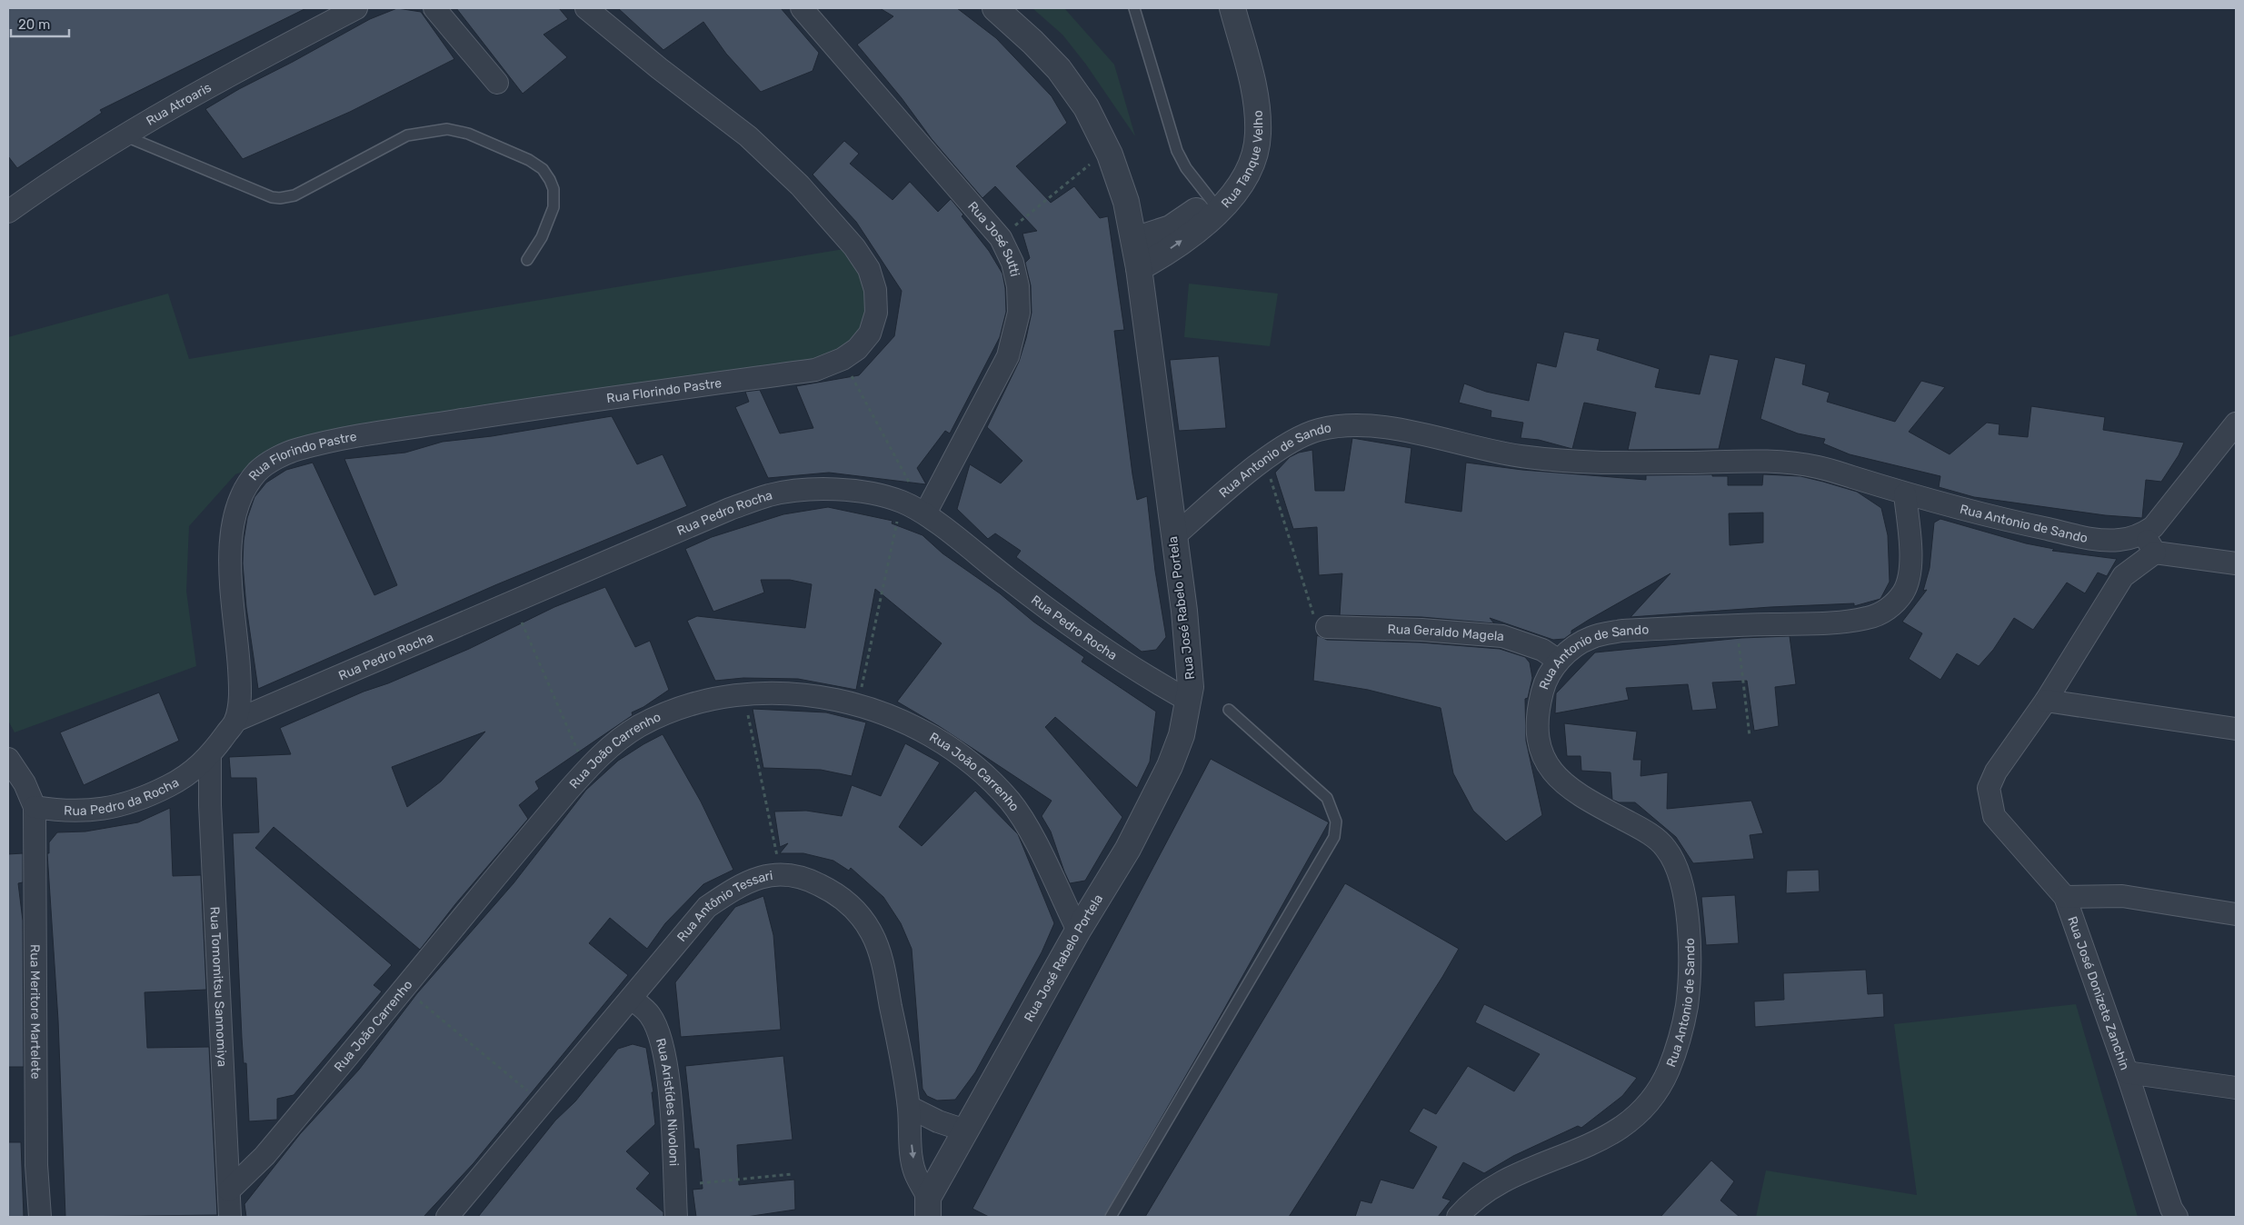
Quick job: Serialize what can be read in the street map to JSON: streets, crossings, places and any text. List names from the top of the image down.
{
  "streets": {
    "street": [
      "Rua Atroaris",
      "Rua Tanque Velho",
      "Rua José Sutti",
      "Rua Florindo Pastre",
      "Rua Antonio de Sando",
      "Rua Pedro Rocha",
      "Rua José Rabelo Portela",
      "Rua Geraldo Magela",
      "Rua João Carrenho",
      "Rua Pedro da Rocha",
      "Rua Antônio Tessari",
      "Rua Tomomitsu Sannomiya",
      "Rua José Donizete Zanchin",
      "Rua Meritore Martelete",
      "Rua Aristídes Nivoloni"
    ]
  },
  "crossings": [
    ["Rua Tanque Velho", "Rua José Rabelo Portela"],
    ["Rua José Sutti", "Rua Pedro Rocha"],
    ["Rua Florindo Pastre", "Rua Pedro Rocha"],
    ["Rua Florindo Pastre", "Rua Pedro da Rocha"],
    ["Rua Antonio de Sando", "Rua José Rabelo Portela"],
    ["Rua Antonio de Sando", "Rua Geraldo Magela"],
    ["Rua Pedro Rocha", "Rua José Rabelo Portela"],
    ["Rua Pedro Rocha", "Rua Pedro da Rocha"],
    ["Rua José Rabelo Portela", "Rua João Carrenho"],
    ["Rua José Rabelo Portela", "Rua Antônio Tessari"],
    ["Rua João Carrenho", "Rua Tomomitsu Sannomiya"],
    ["Rua Pedro da Rocha", "Rua Tomomitsu Sannomiya"],
    ["Rua Pedro da Rocha", "Rua Meritore Martelete"],
    ["Rua Antônio Tessari", "Rua Aristídes Nivoloni"]
  ],
  "scale_bar": "20 m"
}
